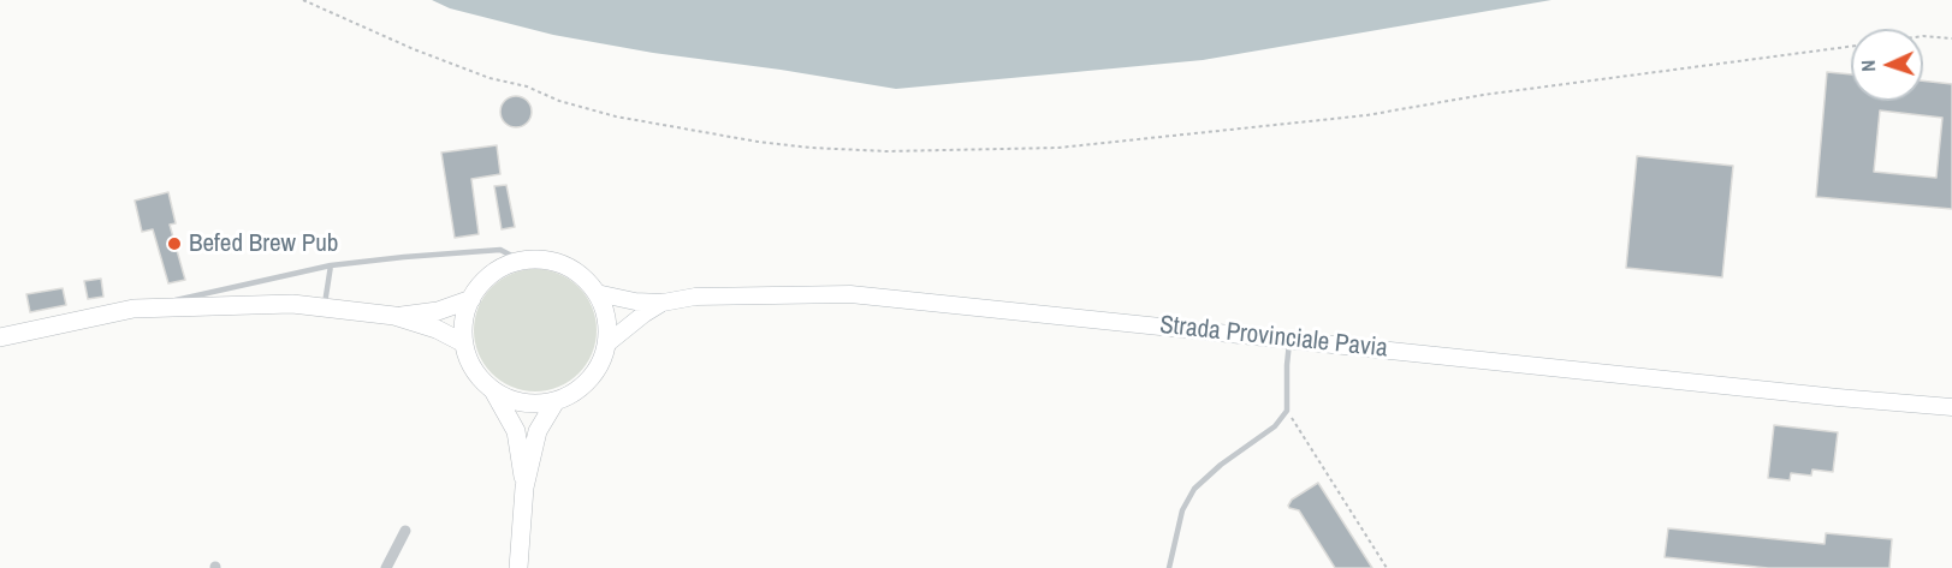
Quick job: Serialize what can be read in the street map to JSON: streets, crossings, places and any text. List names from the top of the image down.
{
  "streets": {
    "main road": ["Strada Provinciale Pavia"]
  },
  "places": ["Befed Brew Pub"],
  "north": "left"
}
